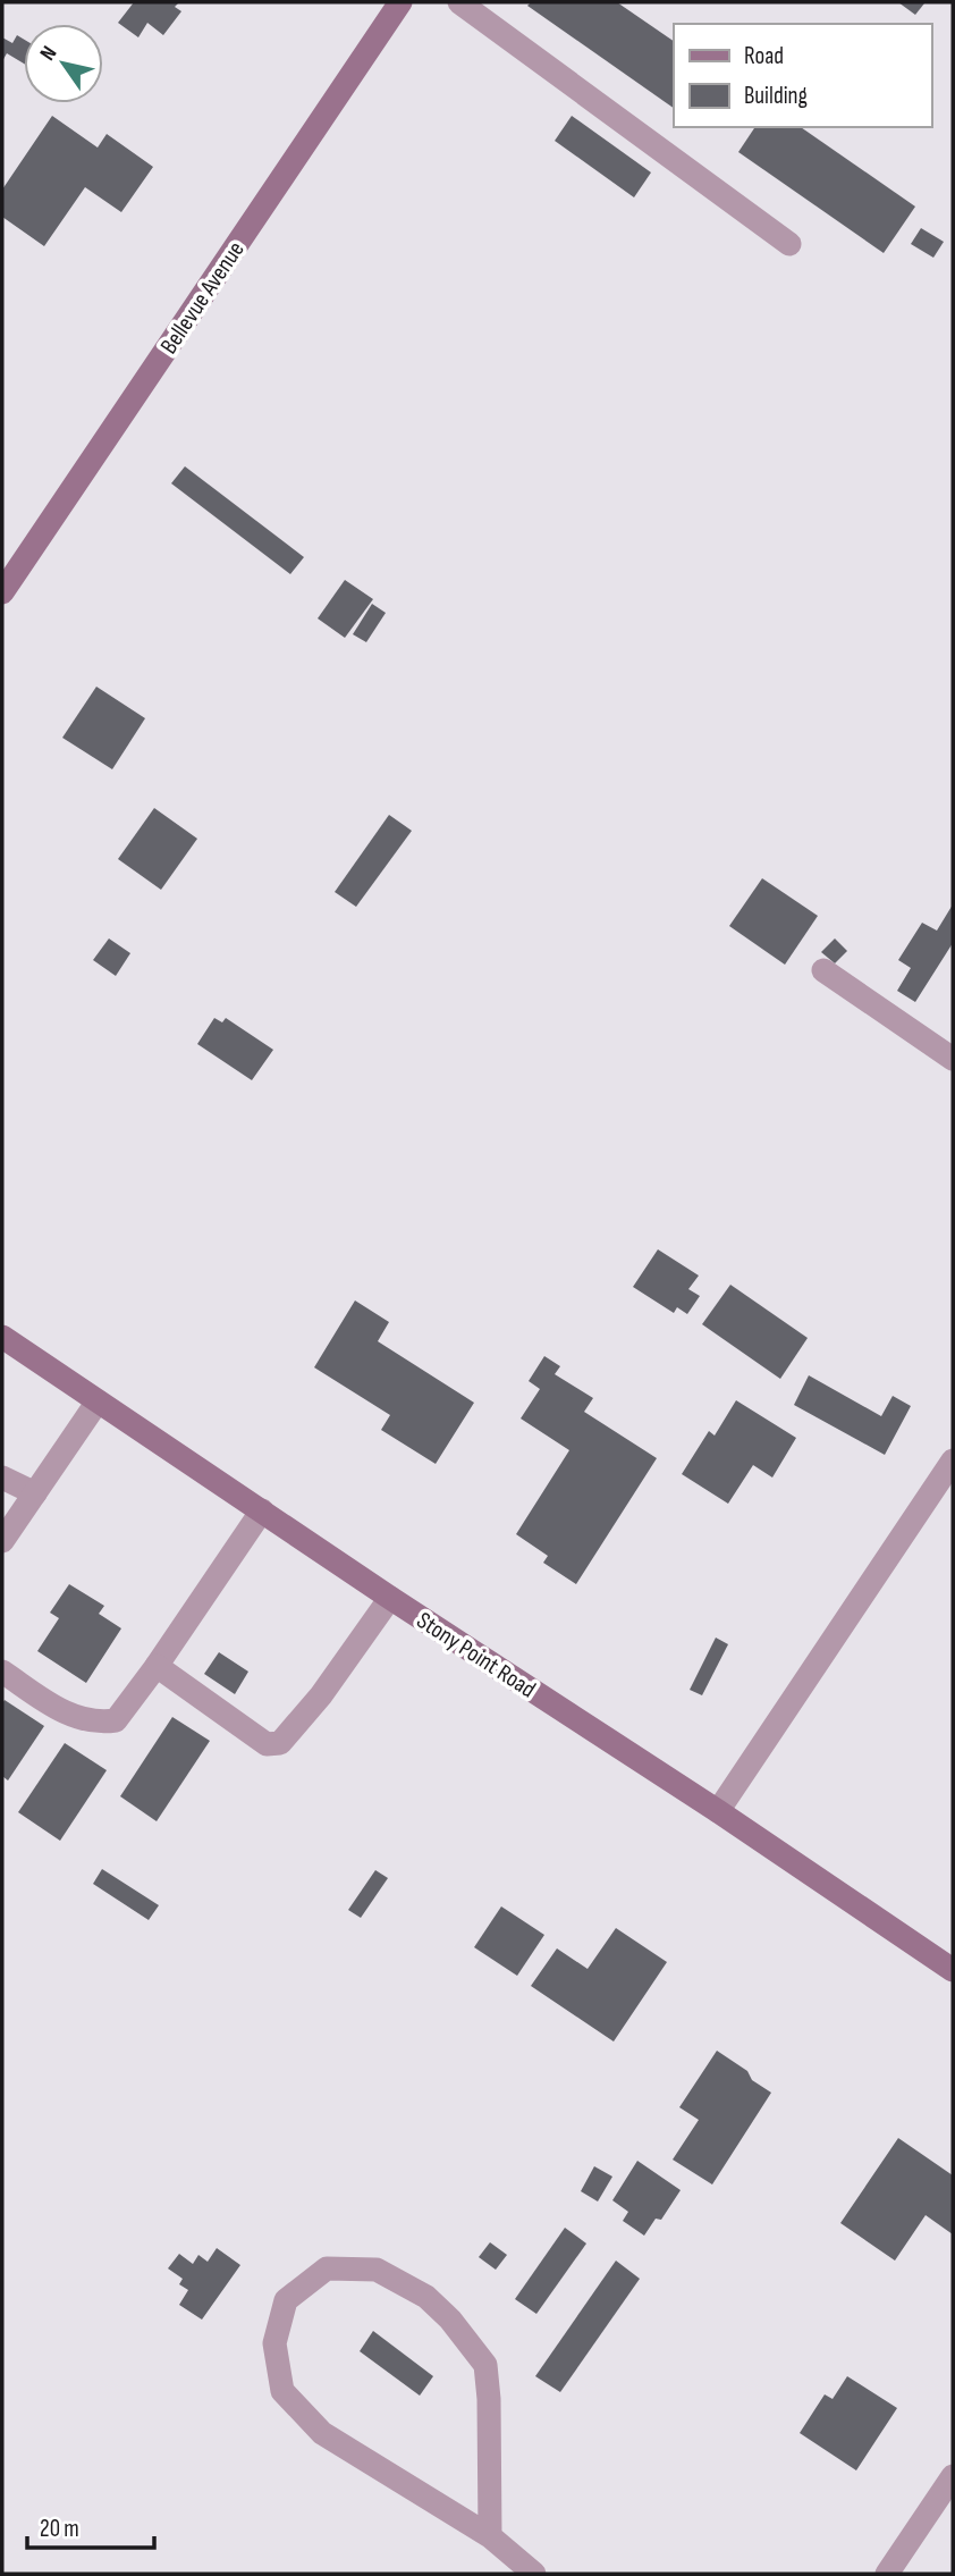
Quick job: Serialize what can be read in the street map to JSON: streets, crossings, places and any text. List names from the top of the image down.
{
  "streets": {
    "main road": ["Bellevue Avenue", "Stony Point Road"]
  },
  "legend": ["Road", "Building"],
  "scale_bar": "20 m",
  "north": "top left"
}
